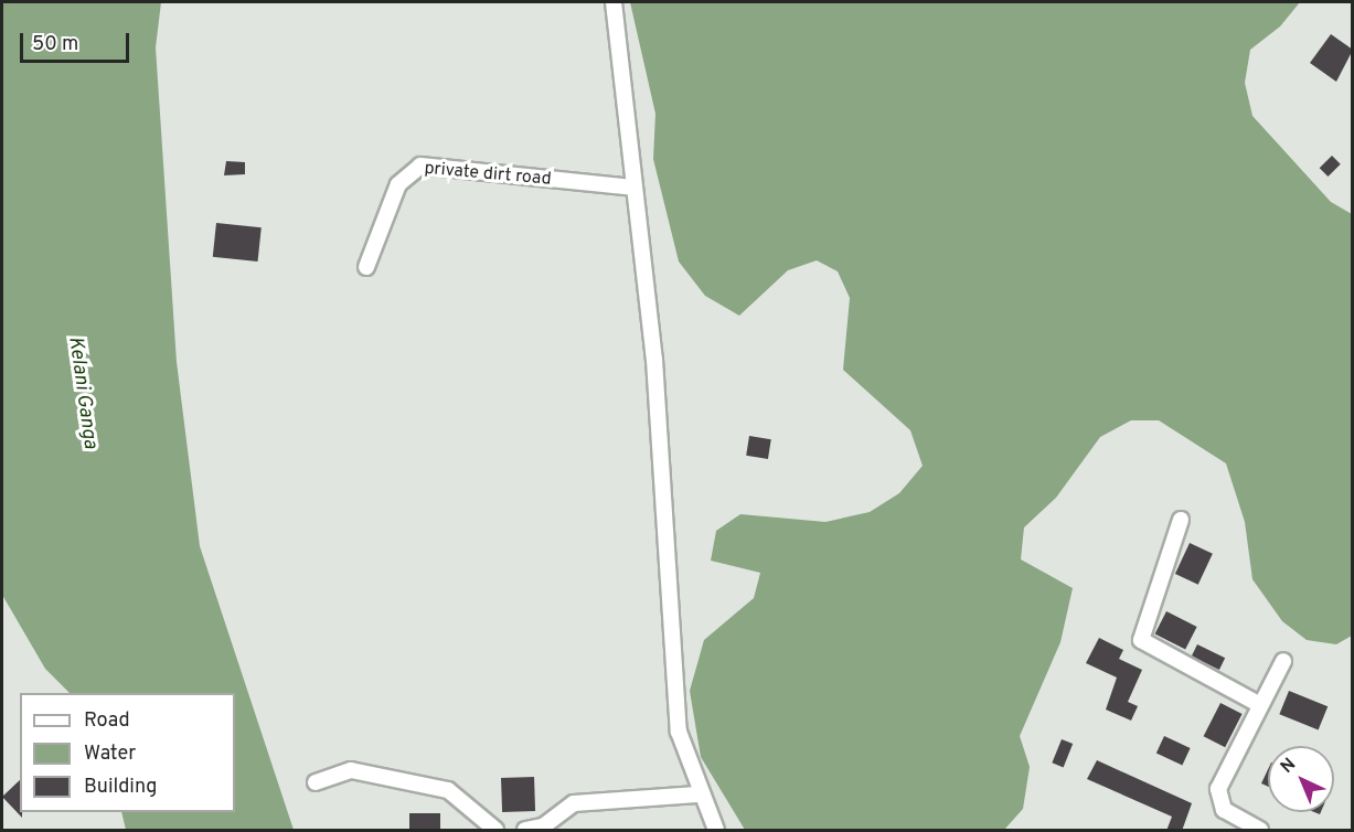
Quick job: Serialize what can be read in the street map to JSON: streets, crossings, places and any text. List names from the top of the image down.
{
  "streets": {
    "street": ["private dirt road"]
  },
  "water": ["Kelani Ganga"],
  "legend": ["Road", "Water", "Building"],
  "scale_bar": "50 m",
  "north": "top left"
}
